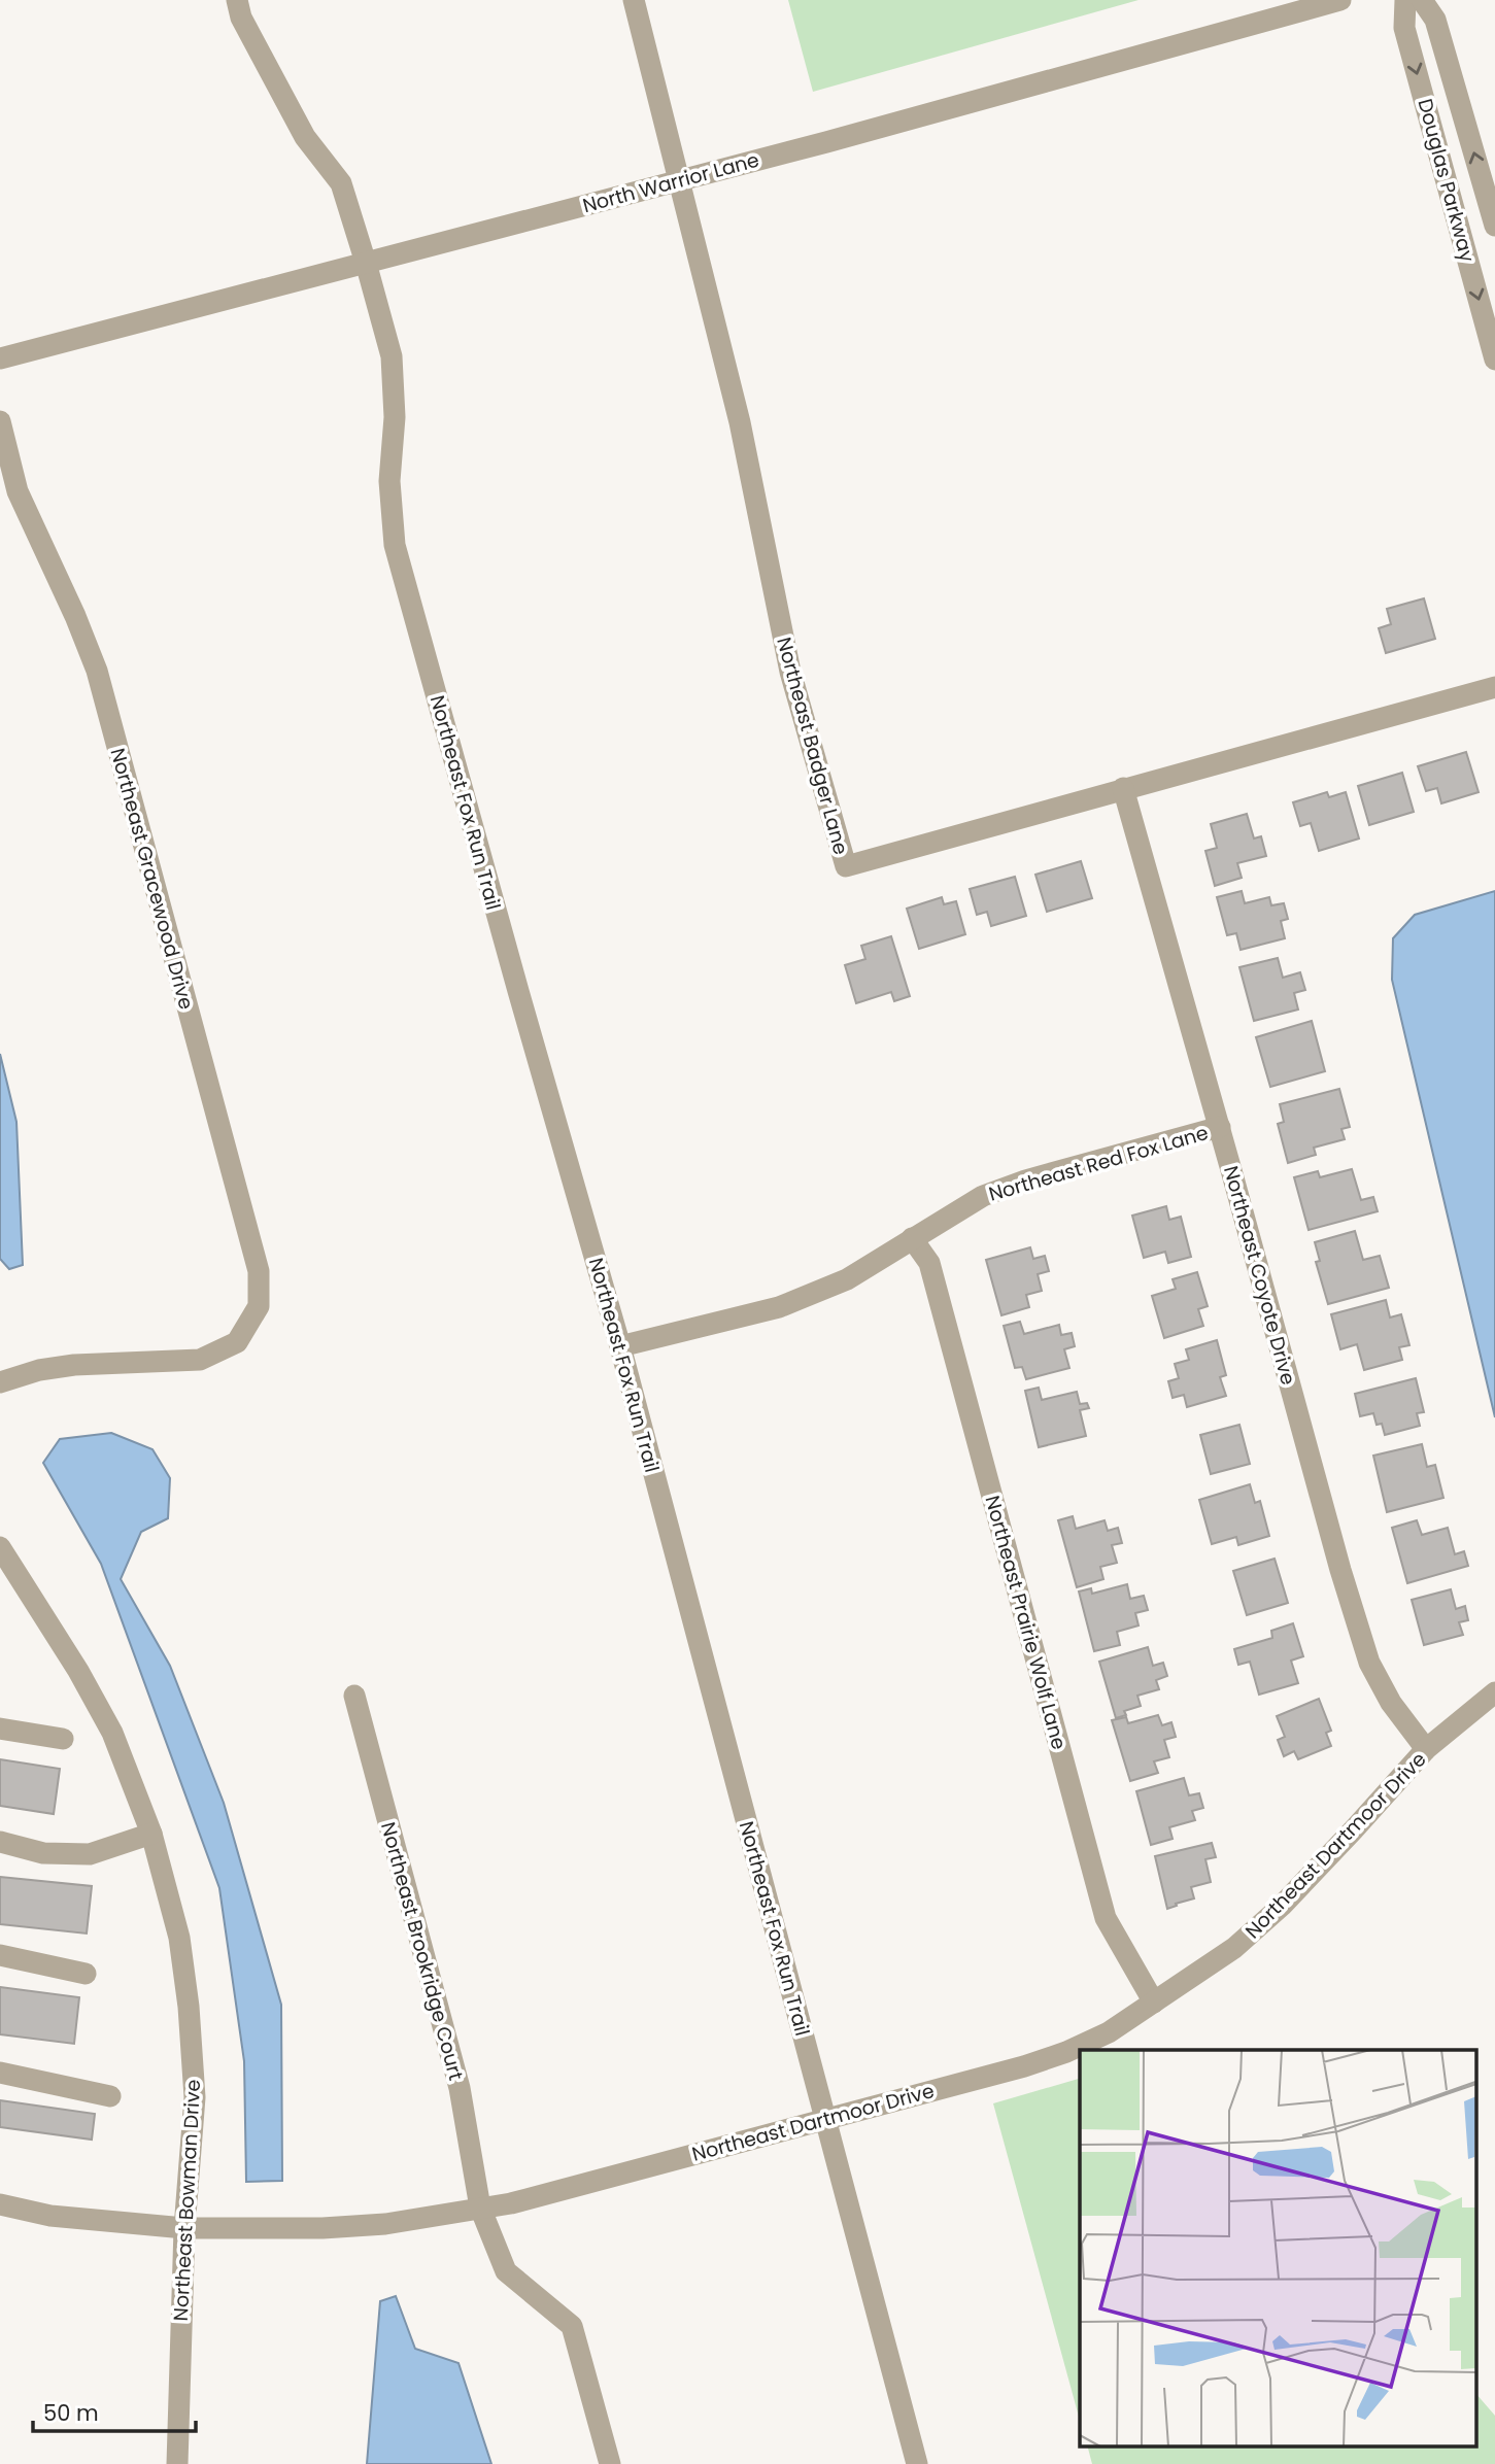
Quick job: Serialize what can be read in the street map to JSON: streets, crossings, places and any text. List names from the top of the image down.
{
  "streets": {
    "street": [
      "Douglas Parkway",
      "North Warrior Lane",
      "Northeast Badger Lane",
      "Northeast Fox Run Trail",
      "Northeast Gracewood Drive",
      "Northeast Red Fox Lane",
      "Northeast Coyote Drive",
      "Northeast Prairie Wolf Lane",
      "Northeast Dartmoor Drive",
      "Northeast Brookridge Court",
      "Northeast Bowman Drive"
    ]
  },
  "crossings": [
    ["North Warrior Lane", "Northeast Badger Lane"],
    ["North Warrior Lane", "Northeast Fox Run Trail"],
    ["Northeast Badger Lane", "Northeast Coyote Drive"],
    ["Northeast Fox Run Trail", "Northeast Red Fox Lane"],
    ["Northeast Fox Run Trail", "Northeast Dartmoor Drive"],
    ["Northeast Red Fox Lane", "Northeast Coyote Drive"],
    ["Northeast Red Fox Lane", "Northeast Prairie Wolf Lane"],
    ["Northeast Coyote Drive", "Northeast Dartmoor Drive"],
    ["Northeast Prairie Wolf Lane", "Northeast Dartmoor Drive"],
    ["Northeast Dartmoor Drive", "Northeast Brookridge Court"],
    ["Northeast Dartmoor Drive", "Northeast Bowman Drive"]
  ],
  "scale_bar": "50 m"
}
